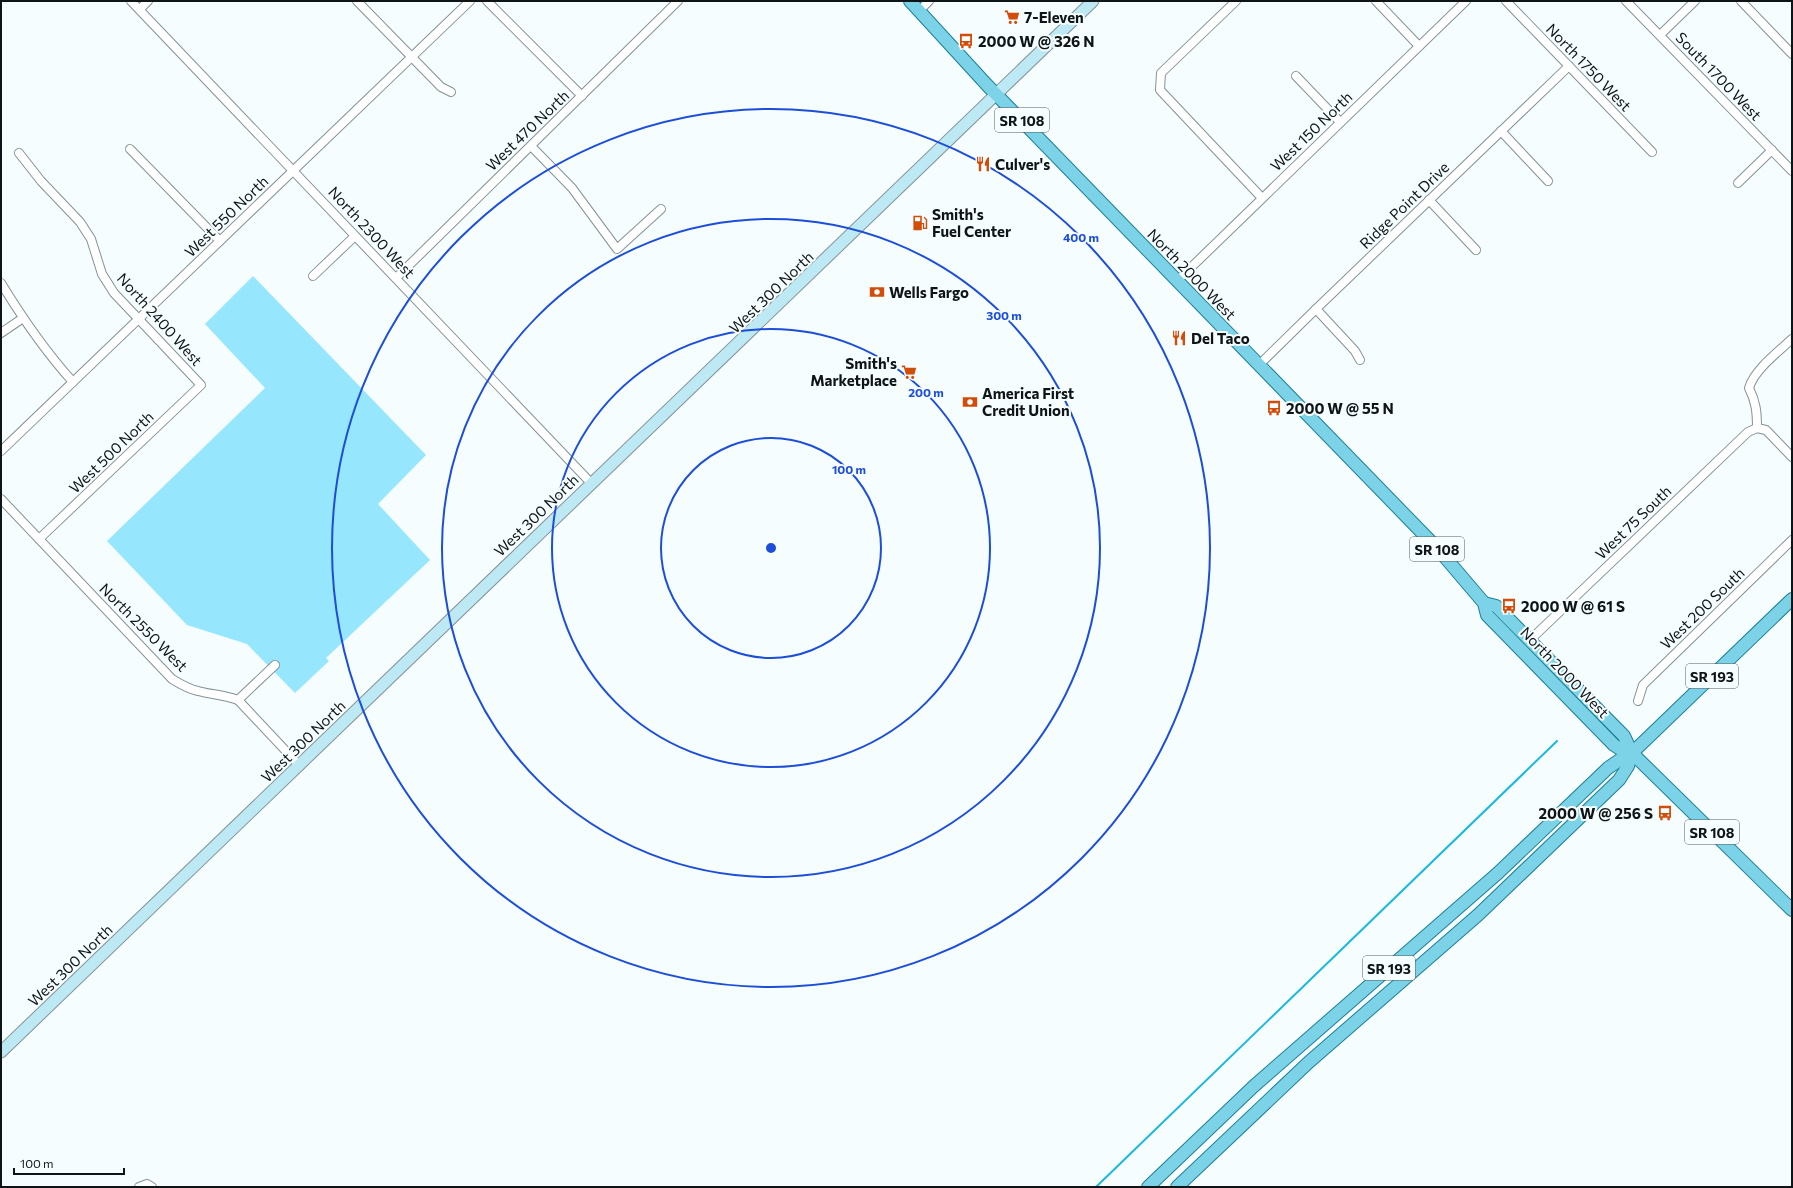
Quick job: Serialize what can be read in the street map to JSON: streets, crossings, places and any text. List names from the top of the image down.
{
  "streets": {
    "main road": [
      "SR 108",
      "North 2000 West",
      "West 300 North",
      "SR 193"
    ],
    "street": [
      "North 1750 West",
      "South 1700 West",
      "West 470 North",
      "West 150 North",
      "Ridge Point Drive",
      "West 550 North",
      "North 2300 West",
      "North 2400 West",
      "West 500 North",
      "West 75 South",
      "West 200 South",
      "North 2550 West"
    ]
  },
  "crossings": [
    ["North 1750 West", "Ridge Point Drive"],
    ["West 470 North", "North 2300 West"],
    ["West 150 North", "North 2000 West"],
    ["Ridge Point Drive", "North 2000 West"],
    ["West 550 North", "North 2300 West"],
    ["West 550 North", "North 2400 West"],
    ["North 2300 West", "West 300 North"],
    ["North 2000 West", "West 300 North"],
    ["North 2000 West", "West 75 South"],
    ["North 2000 West", "SR 193"],
    ["North 2400 West", "West 500 North"],
    ["West 500 North", "North 2550 West"]
  ],
  "places": {
    "supermarket": ["7-Eleven", "Smith's Marketplace"],
    "bus stop": [
      "2000 W @ 326 N",
      "2000 W @ 55 N",
      "2000 W @ 61 S",
      "2000 W @ 256 S"
    ],
    "restaurant": ["Culver's", "Del Taco"],
    "fuel station": ["Smith's Fuel Center"],
    "bank": ["Wells Fargo", "America First Credit Union"]
  },
  "scale_bar": "100 m",
  "rings": [
    "400 m",
    "300 m",
    "200 m",
    "100 m"
  ]
}
